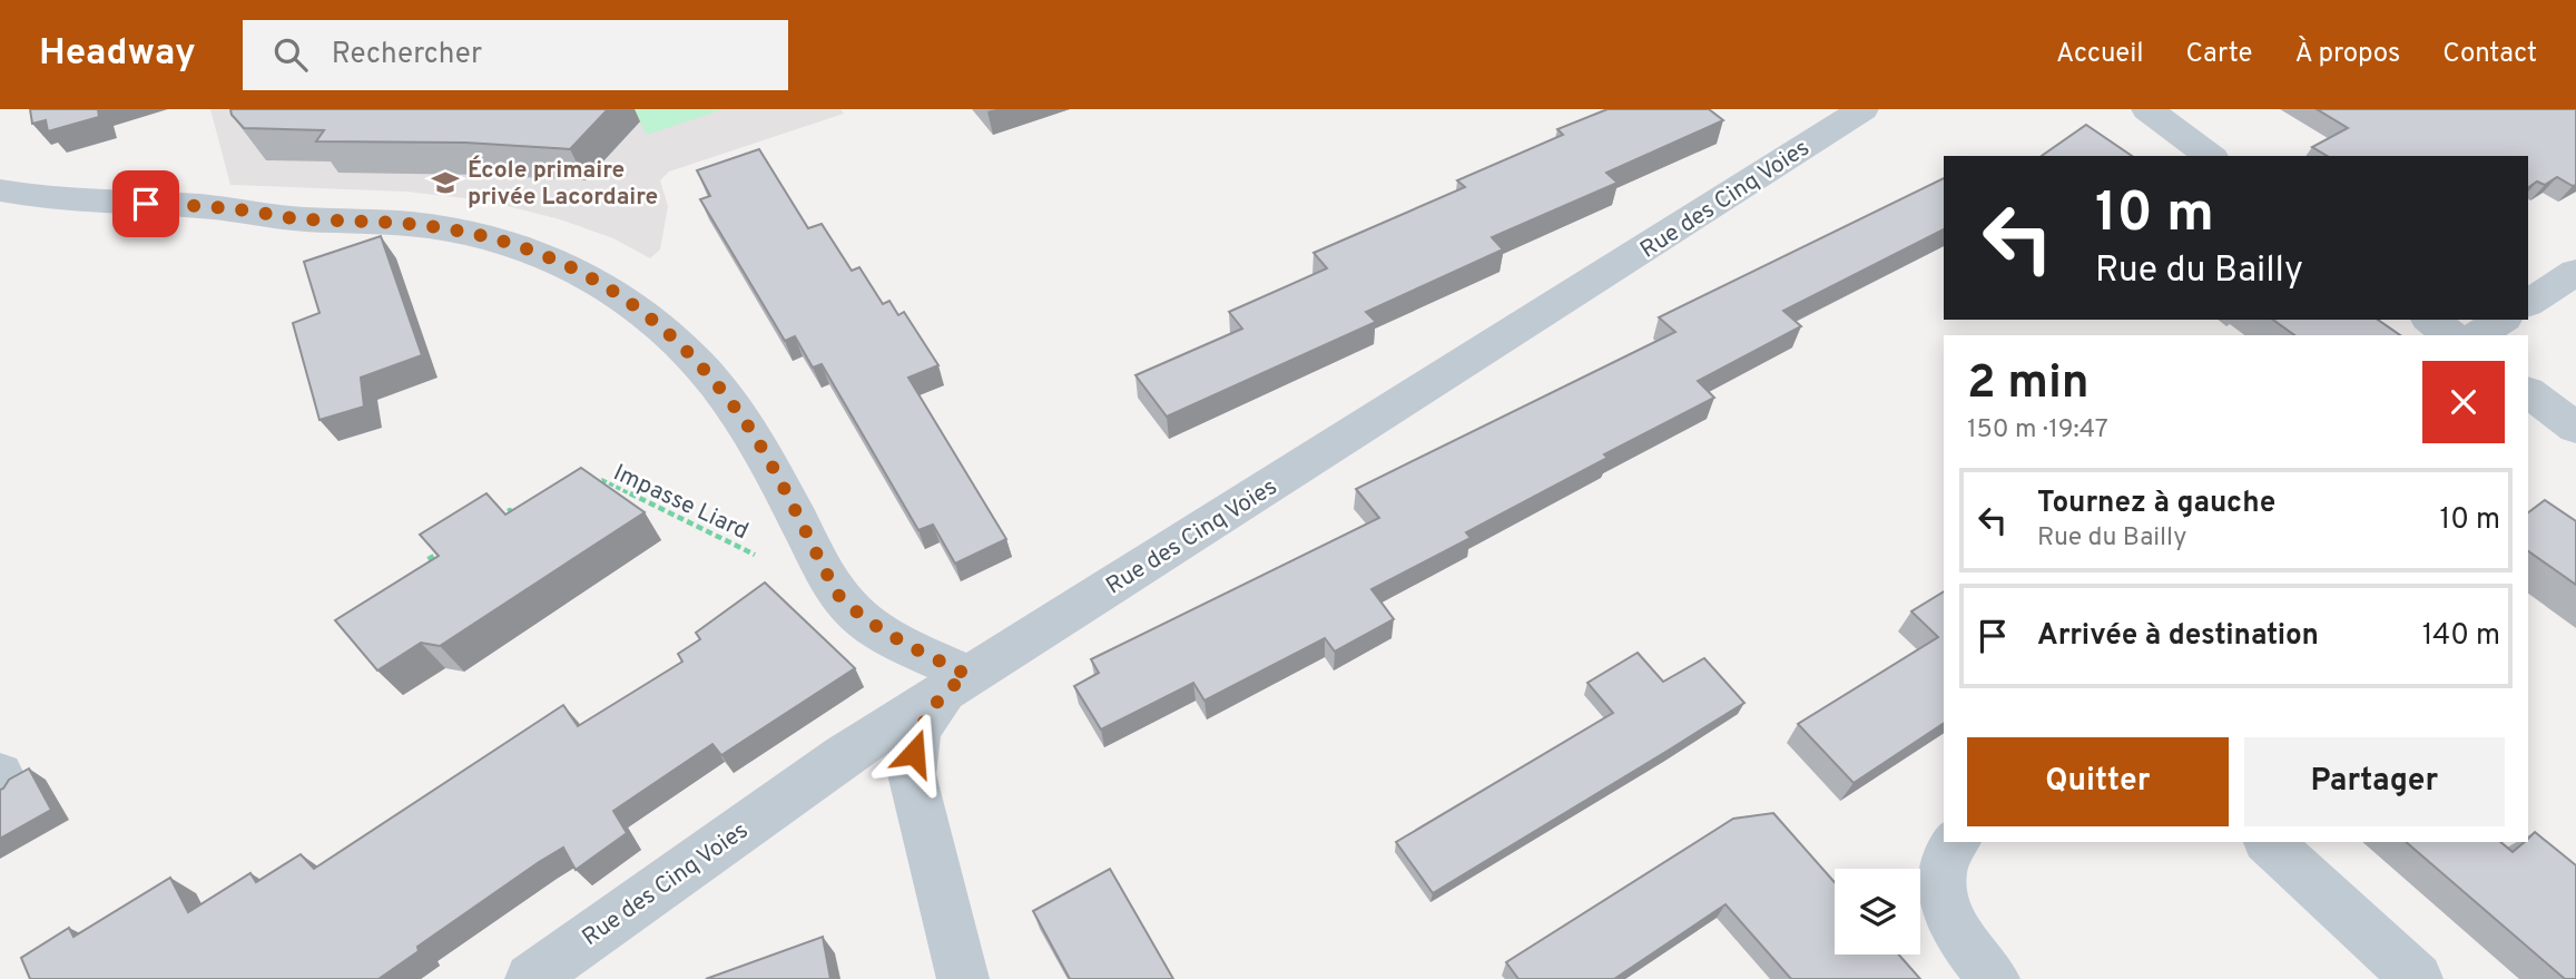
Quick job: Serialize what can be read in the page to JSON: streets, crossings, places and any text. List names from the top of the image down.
{
  "streets": {
    "street": ["Rue des Cinq Voies"],
    "path": ["Impasse Liard"]
  },
  "places": {
    "school or university": ["École primaire privée Lacordaire"]
  },
  "page": {
    "header": "Headway",
    "search": "Rechercher",
    "nav": [
      "Accueil",
      "Carte",
      "À propos",
      "Contact"
    ],
    "turn": ["10 m", "Rue du Bailly"],
    "heading": ["2 min", "150 m · 19:47"],
    "list": [
      {
        "name": "Tournez à gauche",
        "note": "Rue du Bailly",
        "value": "10 m"
      },
      {
        "name": "Arrivée à destination",
        "value": "140 m"
      }
    ],
    "buttons": ["Quitter", "Partager"]
  }
}
